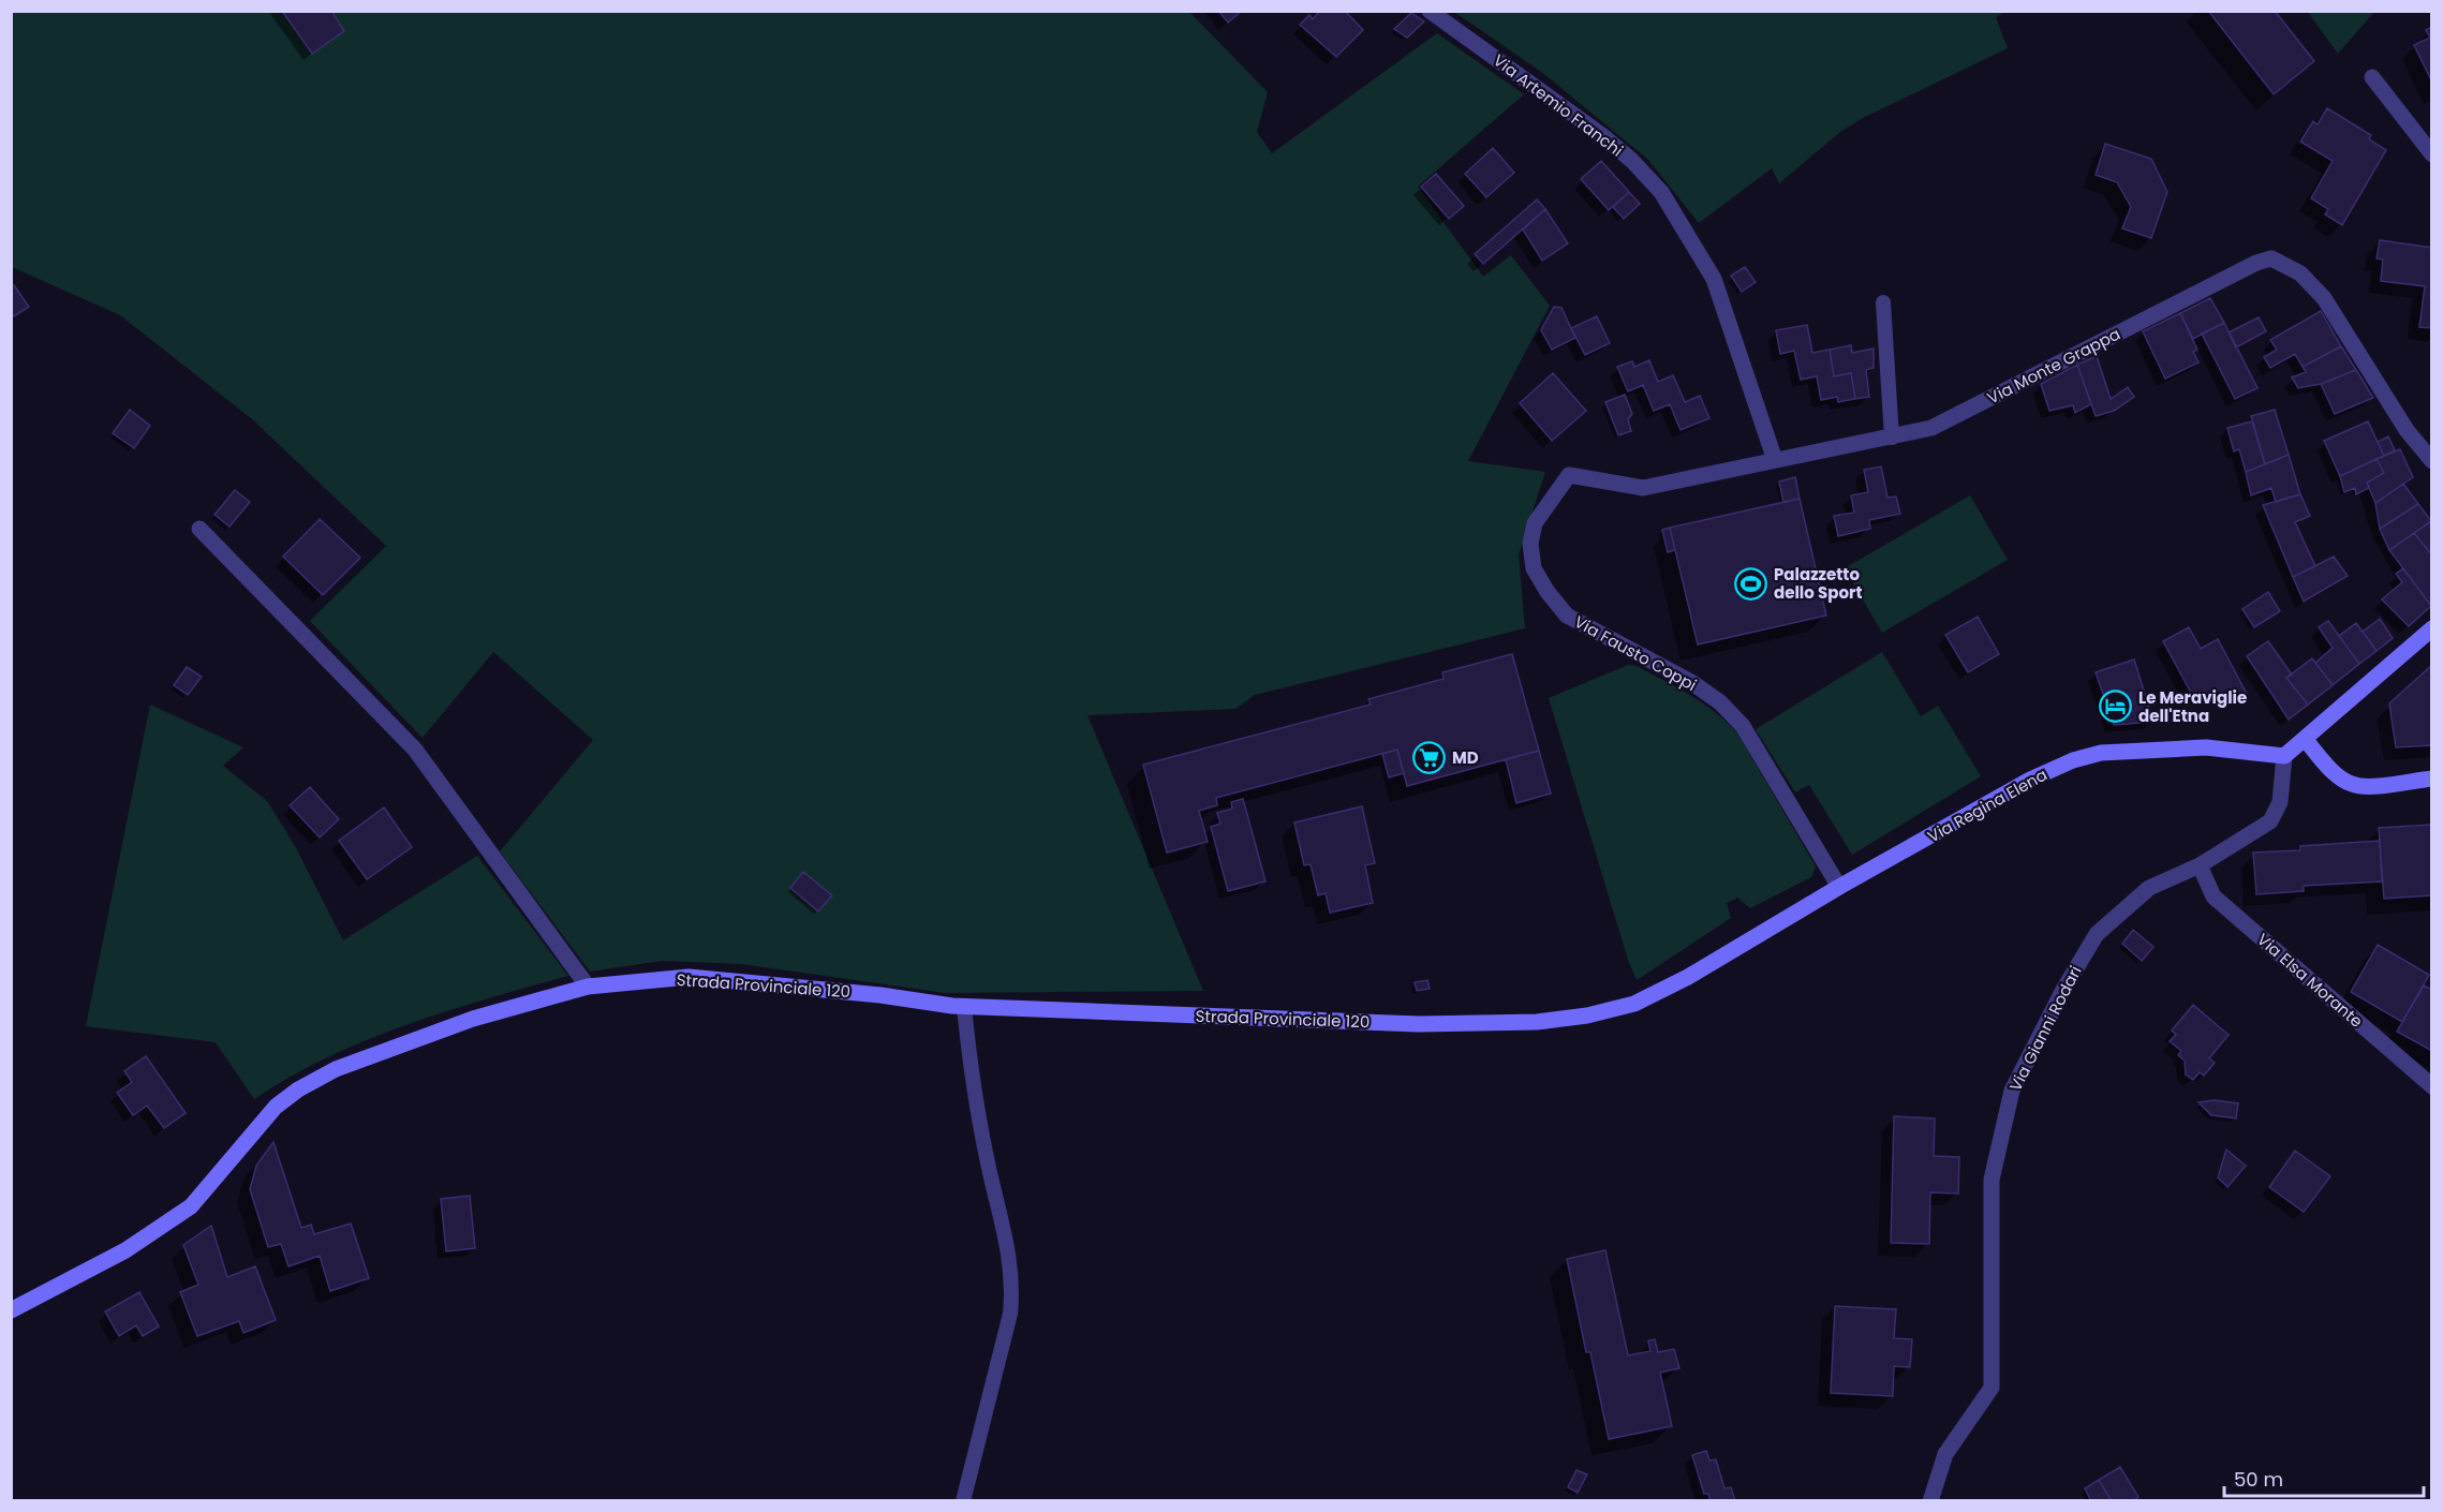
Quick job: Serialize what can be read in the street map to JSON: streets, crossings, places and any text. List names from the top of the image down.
{
  "streets": {
    "street": [
      "Via Artemio Franchi",
      "Via Monte Grappa",
      "Via Fausto Coppi",
      "Via Regina Elena",
      "Via Elsa Morante",
      "Strada Provinciale 120",
      "Via Gianni Rodari"
    ]
  },
  "crossings": [
    ["Via Artemio Franchi", "Via Monte Grappa"],
    ["Via Monte Grappa", "Via Fausto Coppi"],
    ["Via Fausto Coppi", "Via Regina Elena"],
    ["Via Regina Elena", "Strada Provinciale 120"],
    ["Via Regina Elena", "Via Gianni Rodari"],
    ["Via Elsa Morante", "Via Gianni Rodari"]
  ],
  "places": {
    "sports": ["Palazzetto dello Sport"],
    "hotel": ["Le Meraviglie dell'Etna"],
    "supermarket": ["MD"]
  },
  "scale_bar": "50 m"
}
